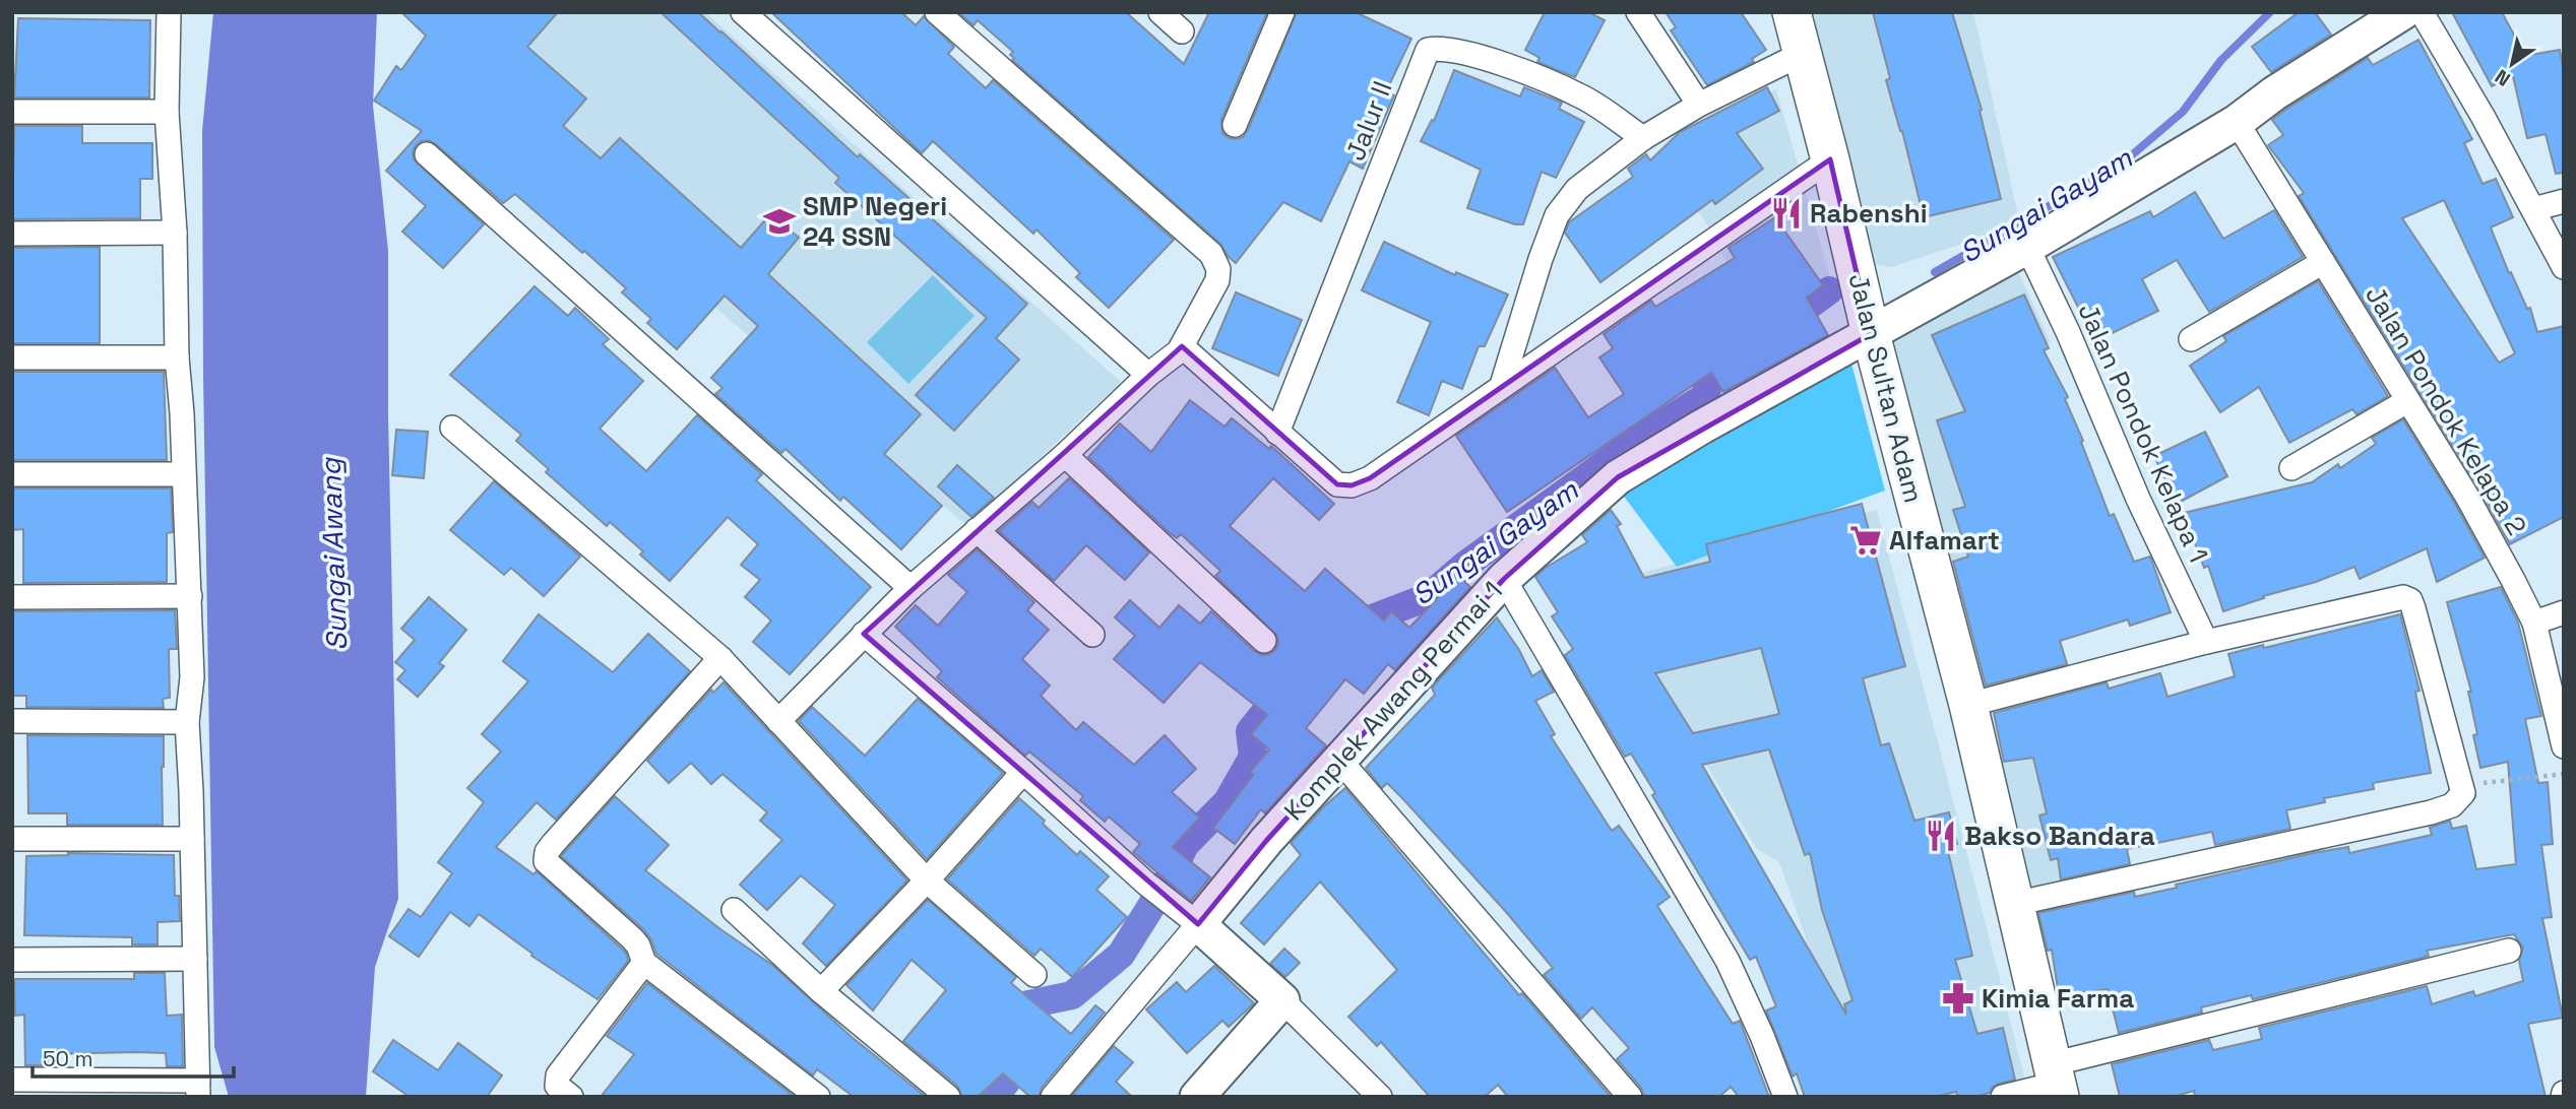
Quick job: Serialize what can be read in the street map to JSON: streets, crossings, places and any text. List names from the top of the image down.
{
  "streets": {
    "main road": ["Jalan Sultan Adam"],
    "street": [
      "Jalur II",
      "Jalan Pondok Kelapa 2",
      "Jalan Pondok Kelapa 1",
      "Komplek Awang Permai 1"
    ]
  },
  "crossings": [
    ["Jalan Sultan Adam", "Komplek Awang Permai 1"],
    ["Jalan Pondok Kelapa 2", "Komplek Awang Permai 1"],
    ["Jalan Pondok Kelapa 1", "Komplek Awang Permai 1"]
  ],
  "water": ["Sungai Gayam", "Sungai Awang"],
  "places": {
    "restaurant": ["Rabenshi", "Bakso Bandara"],
    "school or university": ["SMP Negeri 24 SSN"],
    "supermarket": ["Alfamart"],
    "pharmacy": ["Kimia Farma"]
  },
  "scale_bar": "50 m",
  "north": "bottom left"
}
